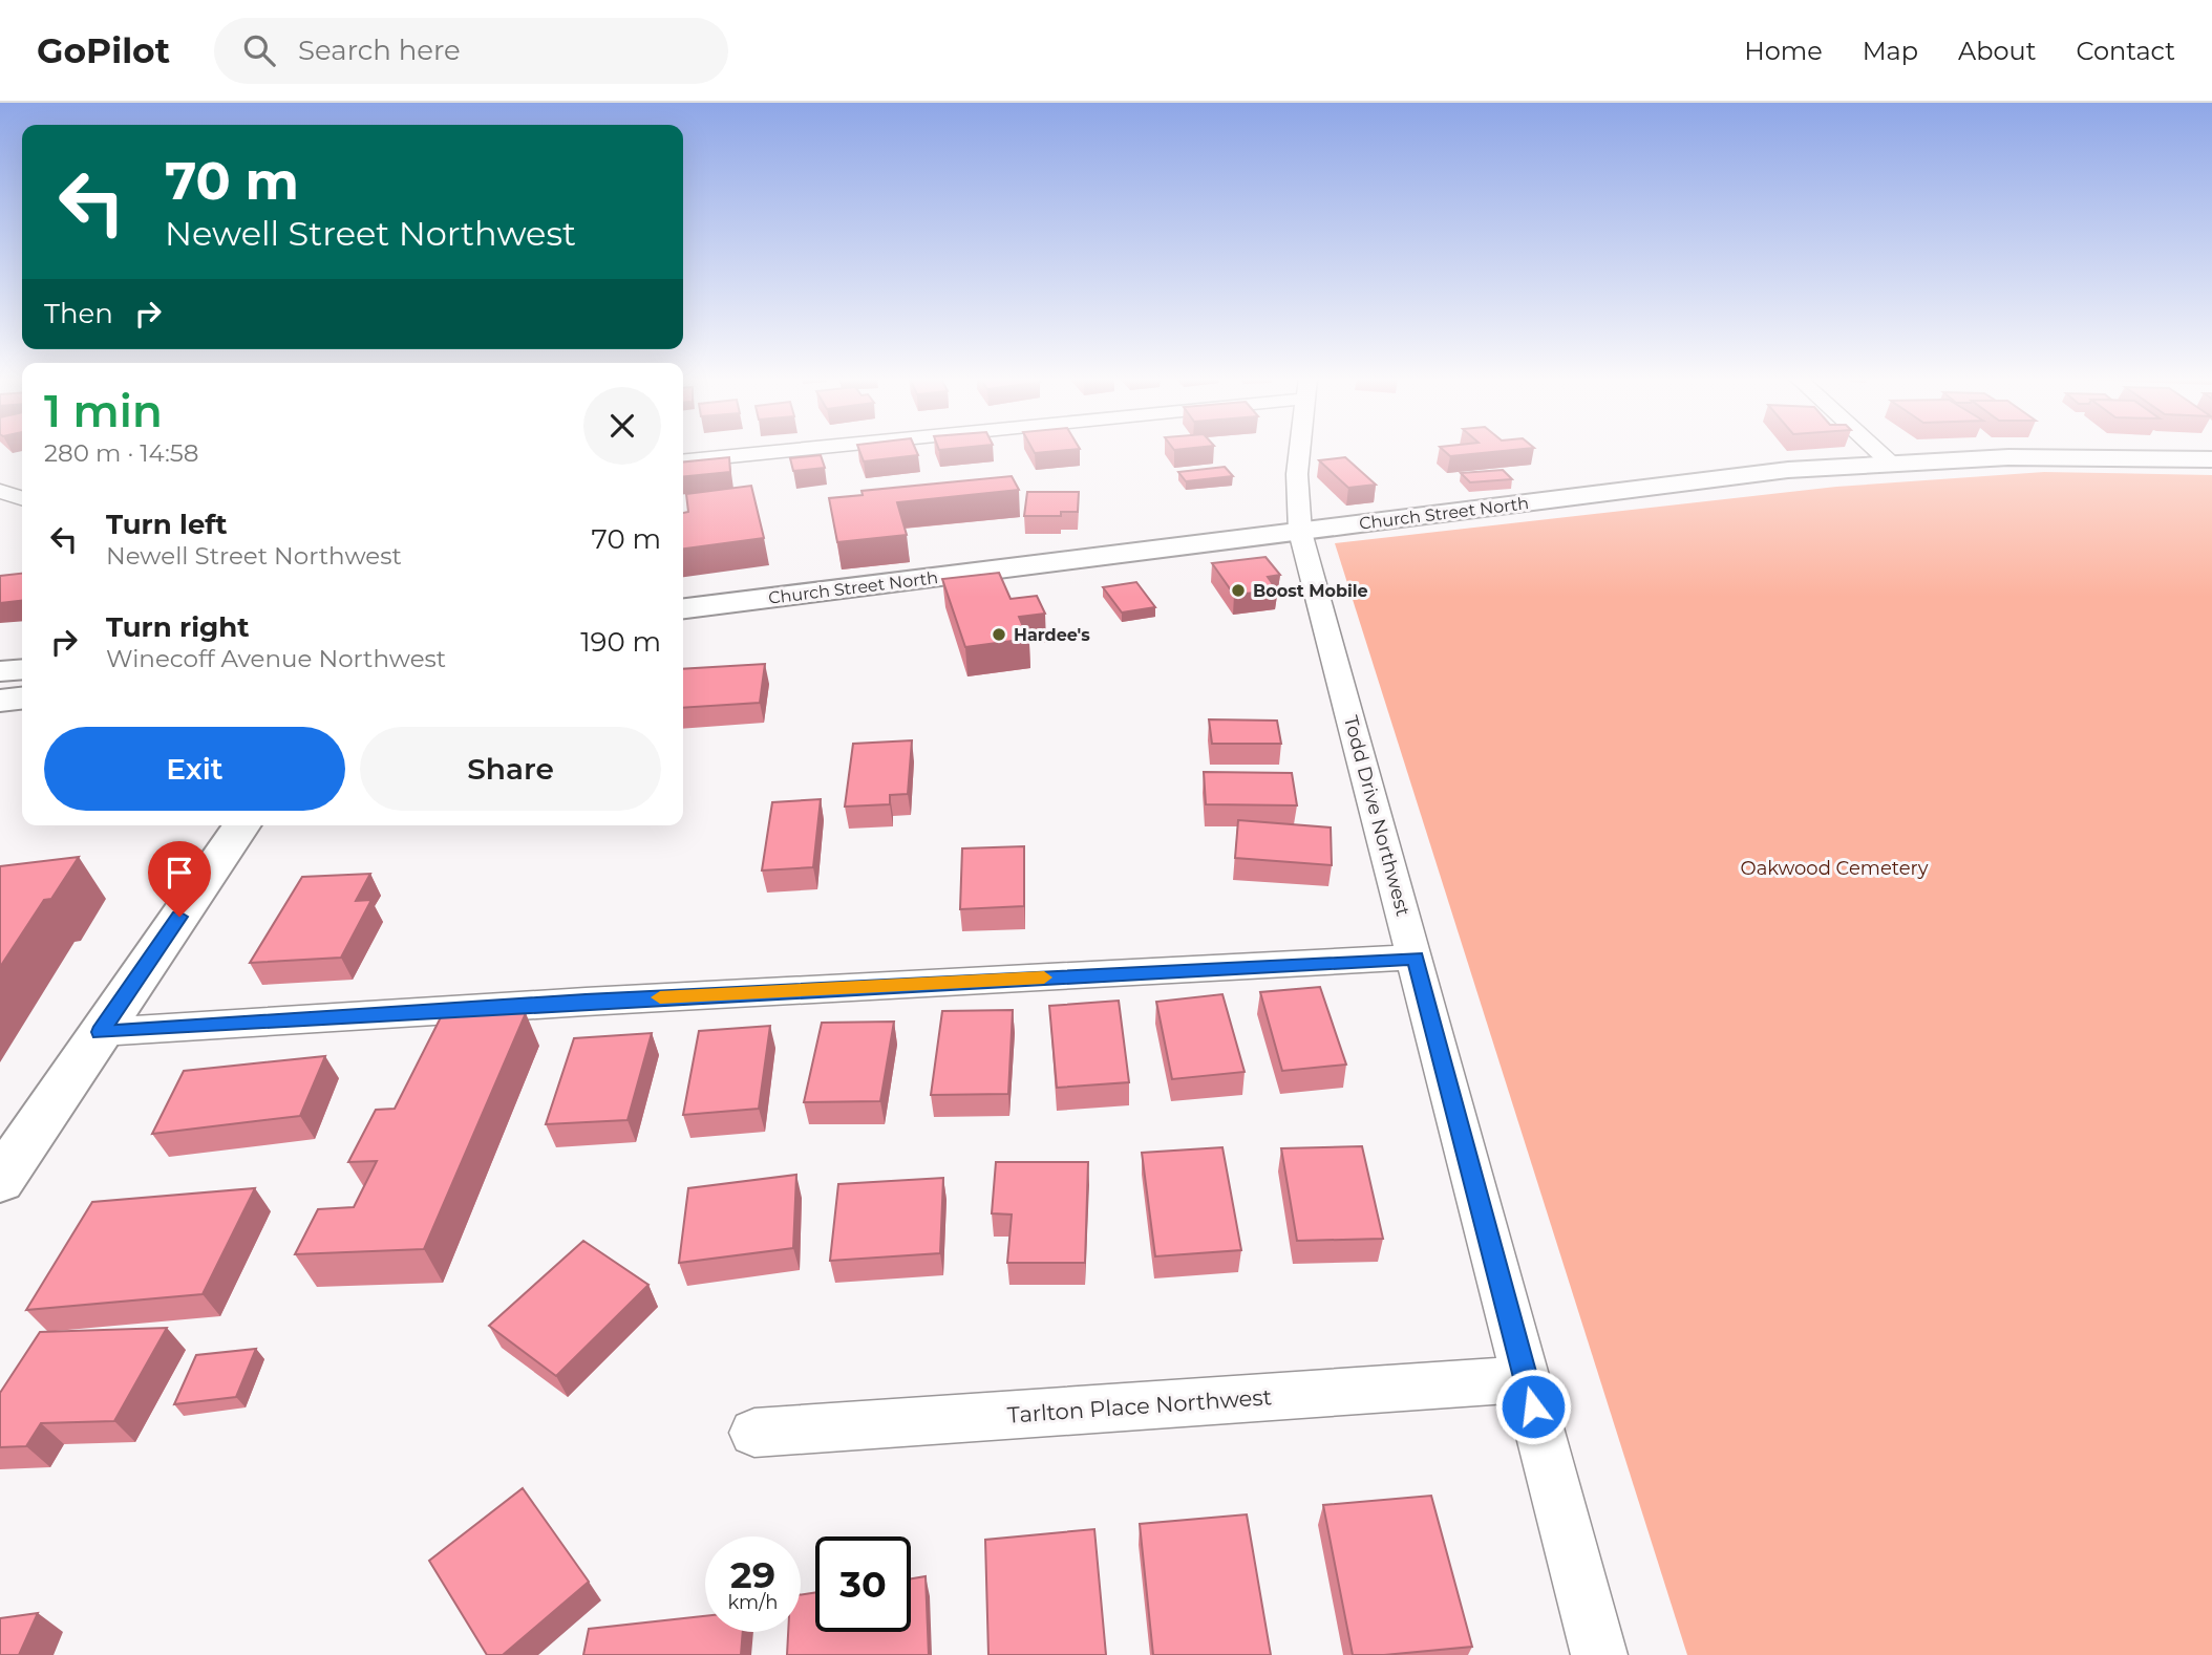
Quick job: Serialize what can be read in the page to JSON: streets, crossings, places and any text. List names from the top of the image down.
{
  "streets": {
    "main road": ["Church Street North"],
    "street": ["Todd Drive Northwest", "Tarlton Place Northwest"]
  },
  "crossings": [
    ["Church Street North", "Todd Drive Northwest"],
    ["Todd Drive Northwest", "Tarlton Place Northwest"]
  ],
  "parks": ["Oakwood Cemetery"],
  "places": ["Boost Mobile", "Hardee's"],
  "page": {
    "header": "GoPilot",
    "search": "Search here",
    "nav": [
      "Home",
      "Map",
      "About",
      "Contact"
    ],
    "turn": ["70 m", "Newell Street Northwest"],
    "then": "Then",
    "heading": ["1 min", "280 m · 14:58"],
    "list": [
      {
        "name": "Turn left",
        "note": "Newell Street Northwest",
        "value": "70 m"
      },
      {
        "name": "Turn right",
        "note": "Winecoff Avenue Northwest",
        "value": "190 m"
      }
    ],
    "buttons": ["Exit", "Share"],
    "speed": "29 km/h",
    "limit": "30"
  }
}
